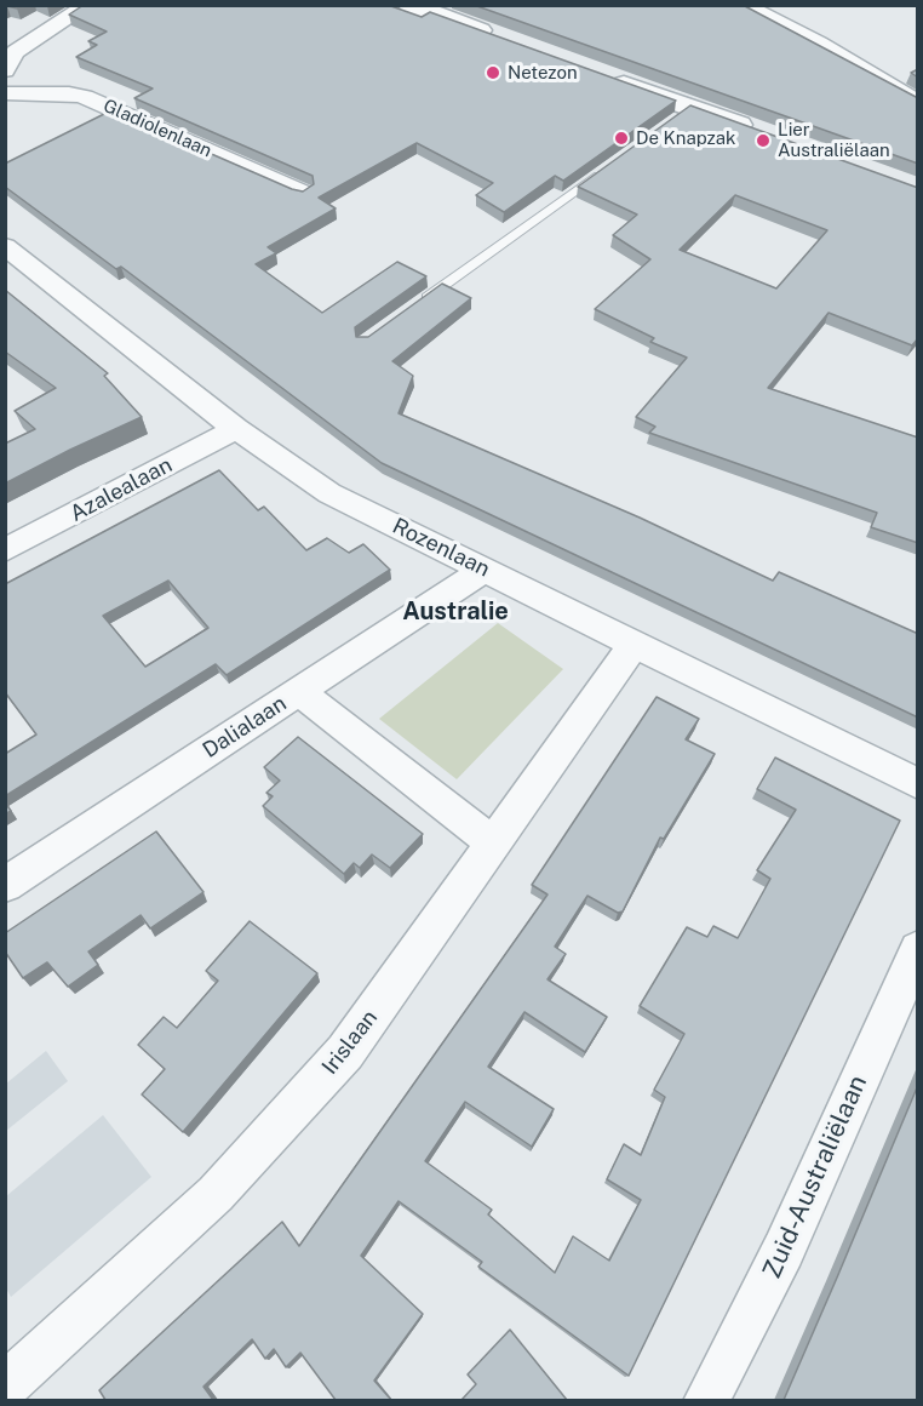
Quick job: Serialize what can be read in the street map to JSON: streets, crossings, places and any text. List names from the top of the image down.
{
  "streets": {
    "street": [
      "Gladiolenlaan",
      "Azalealaan",
      "Rozenlaan",
      "Dalialaan",
      "Irislaan",
      "Zuid-Australiëlaan"
    ]
  },
  "crossings": [
    ["Azalealaan", "Rozenlaan"],
    ["Rozenlaan", "Dalialaan"],
    ["Rozenlaan", "Irislaan"]
  ],
  "districts": ["Australie"],
  "places": ["Netezon", "De Knapzak", "Lier Australiëlaan"]
}
